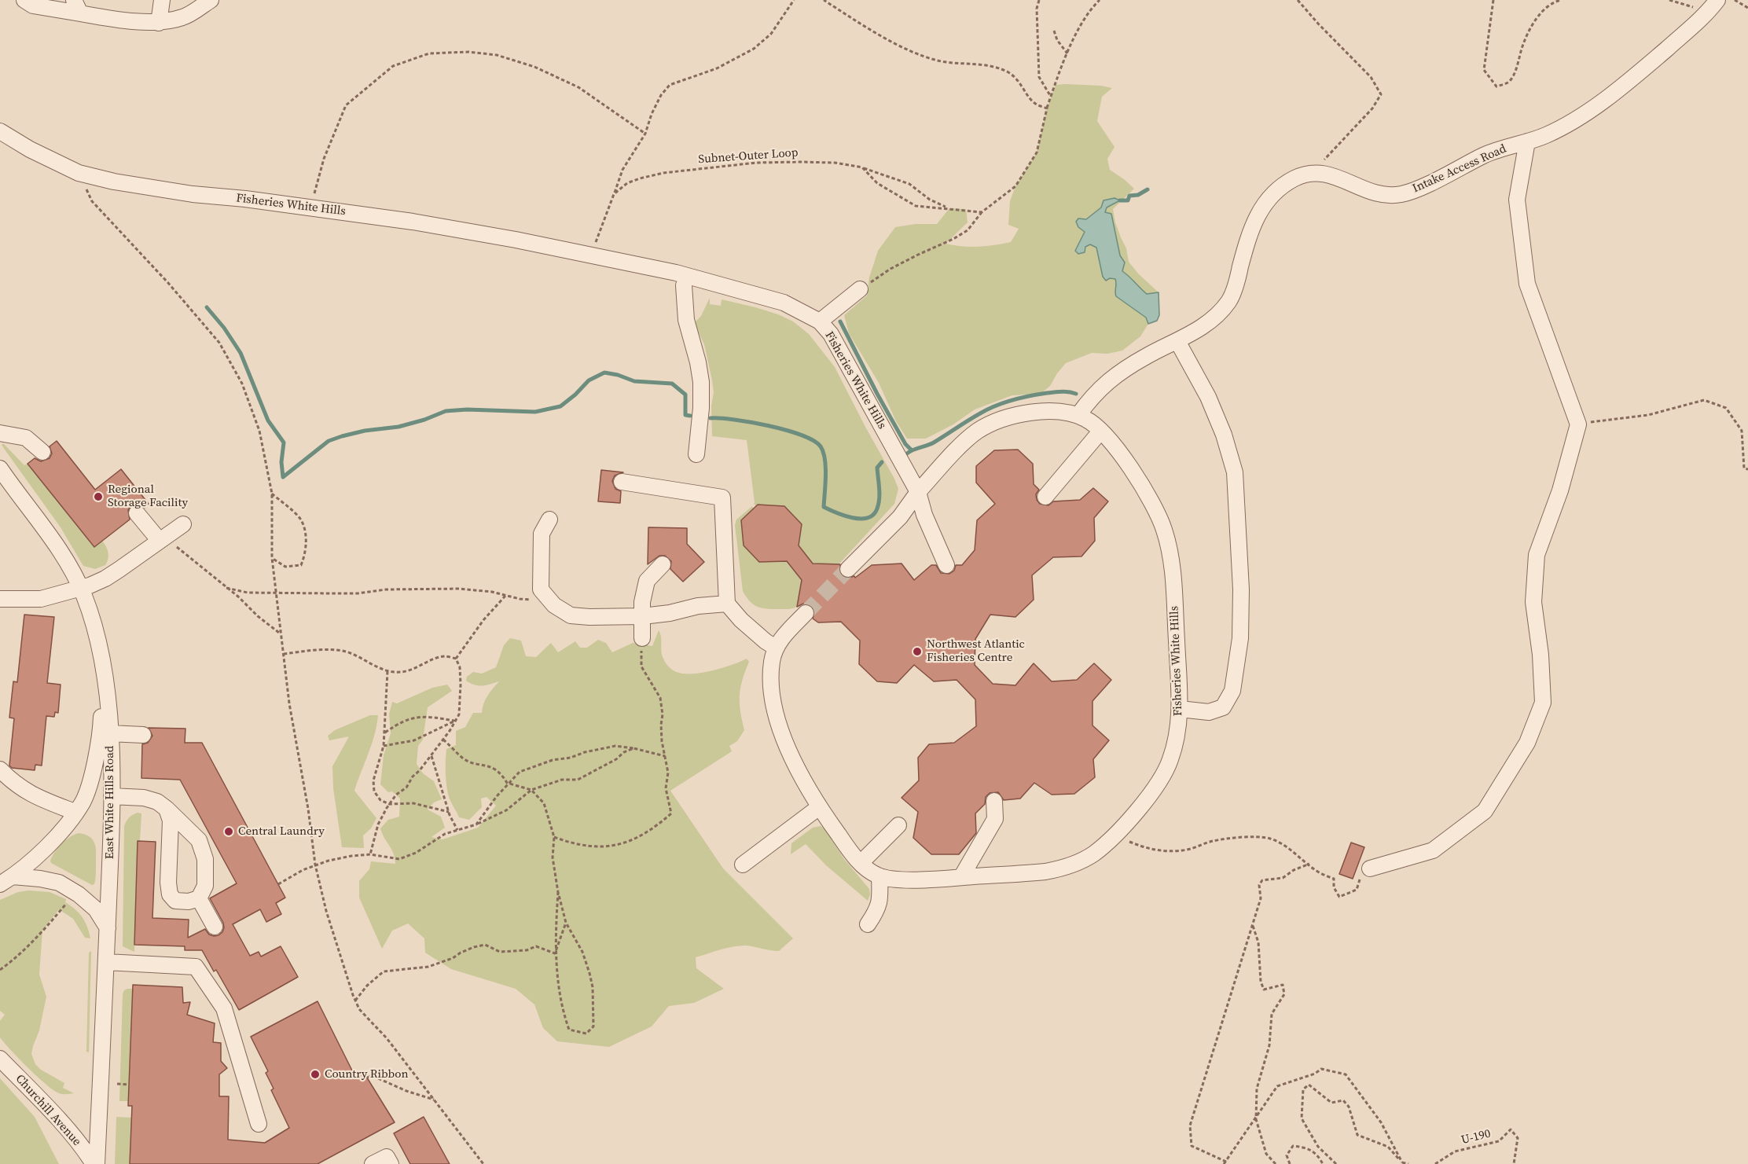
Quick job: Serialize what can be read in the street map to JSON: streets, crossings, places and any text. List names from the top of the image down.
{
  "streets": {
    "street": [
      "Intake Access Road",
      "Fisheries White Hills",
      "East White Hills Road",
      "Churchill Avenue"
    ],
    "path": ["Subnet-Outer Loop", "U-190"]
  },
  "crossings": [
    ["East White Hills Road", "Churchill Avenue"]
  ],
  "places": [
    "Regional Storage Facility",
    "Northwest Atlantic Fisheries Centre",
    "Central Laundry",
    "Country Ribbon"
  ]
}
